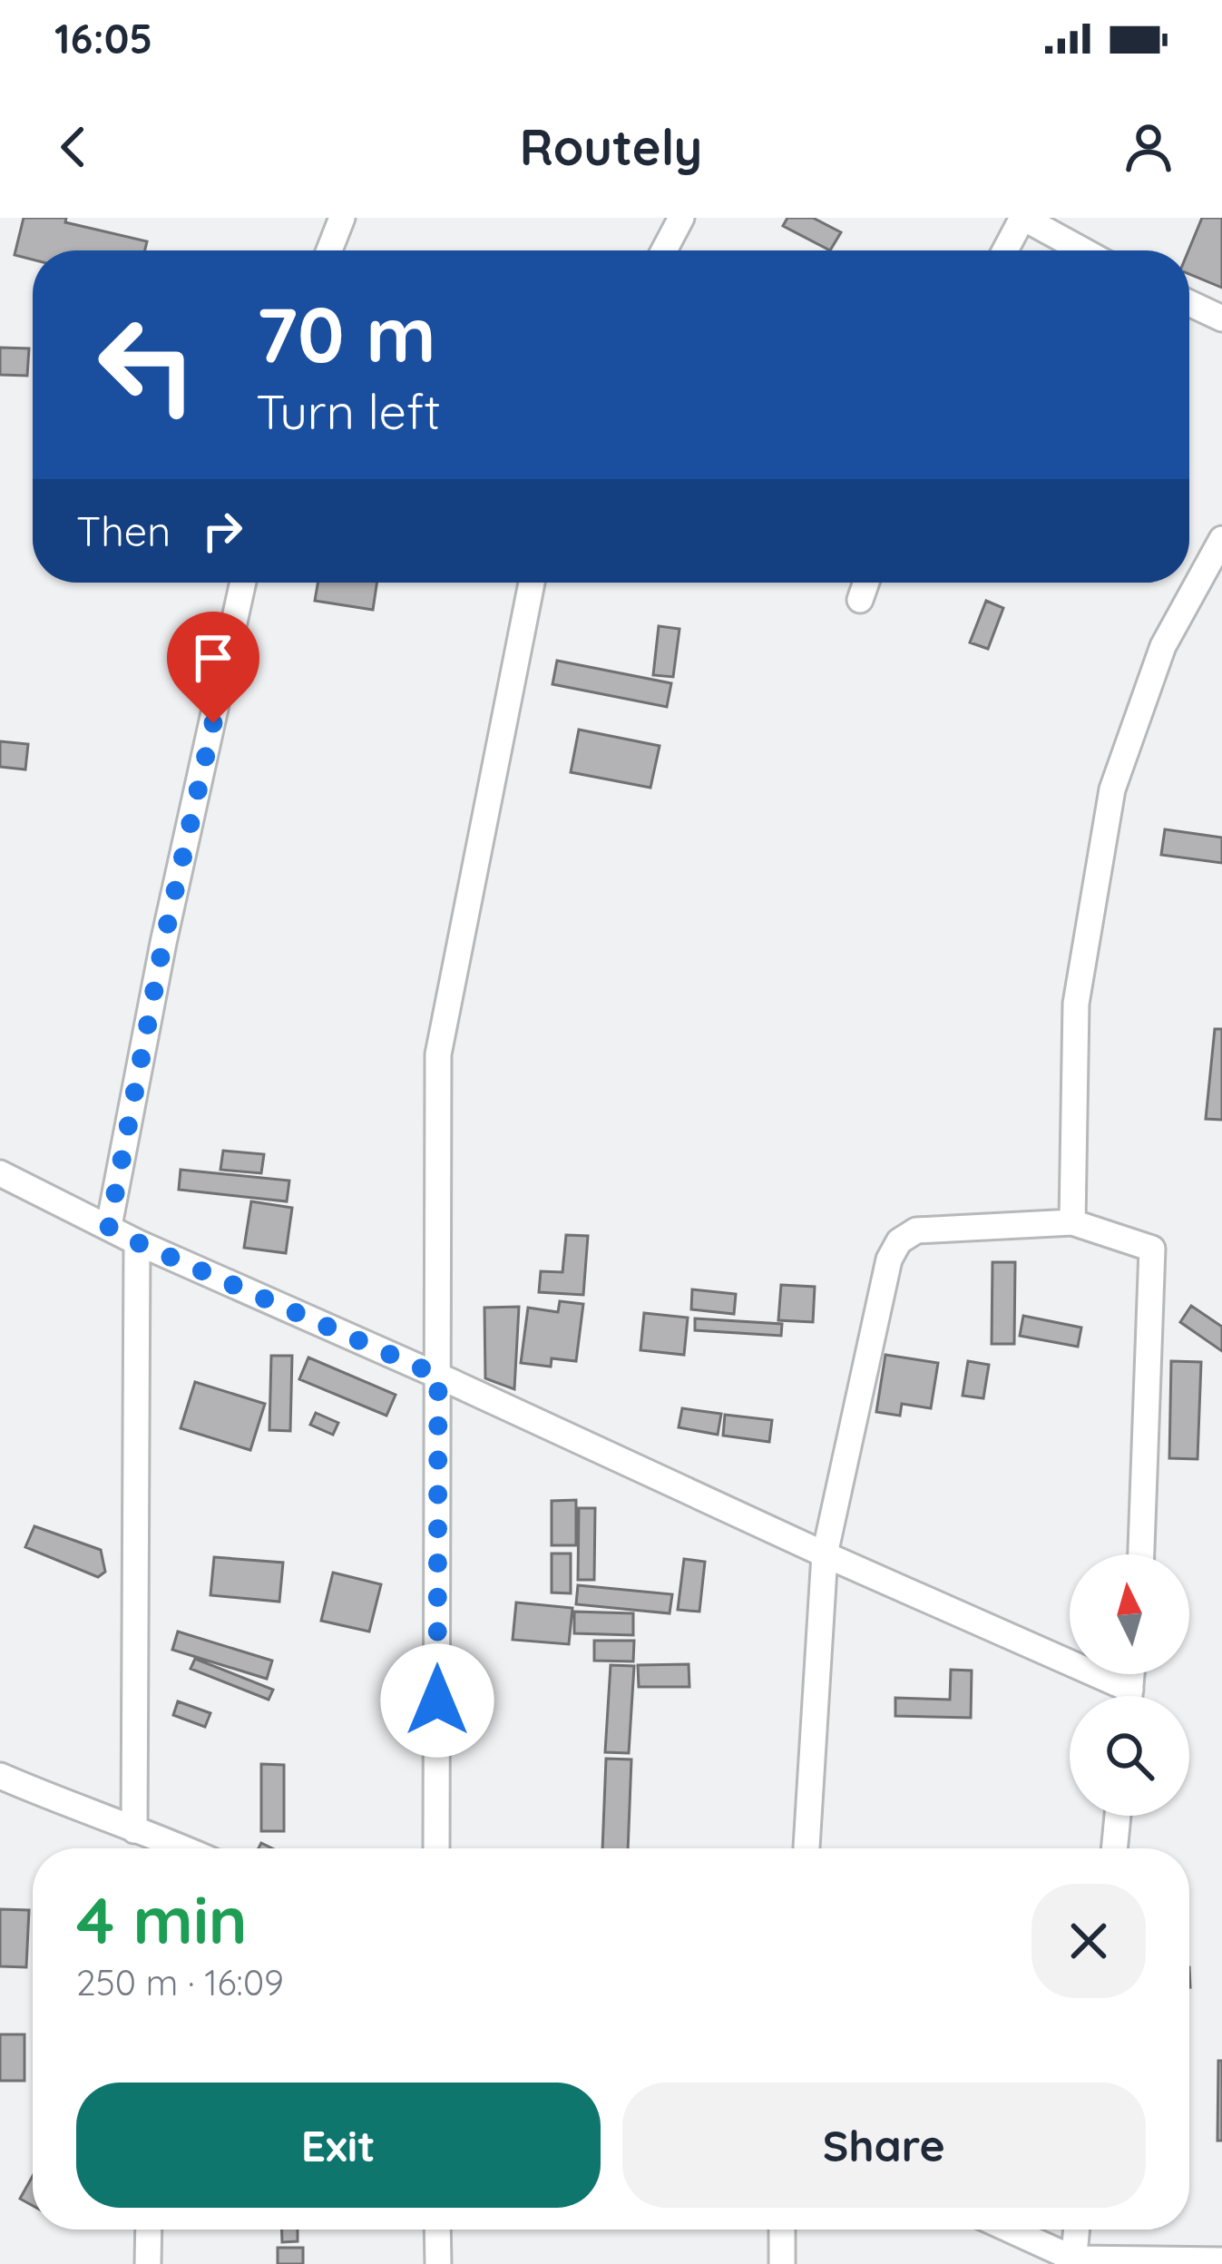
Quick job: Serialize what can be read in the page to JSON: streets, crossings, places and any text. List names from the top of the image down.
{
  "north": "top",
  "page": {
    "status": "16:05",
    "header": "Routely",
    "turn": ["70 m", "Turn left"],
    "then": "Then",
    "heading": ["4 min", "250 m · 16:09"],
    "buttons": ["Exit", "Share"]
  }
}
